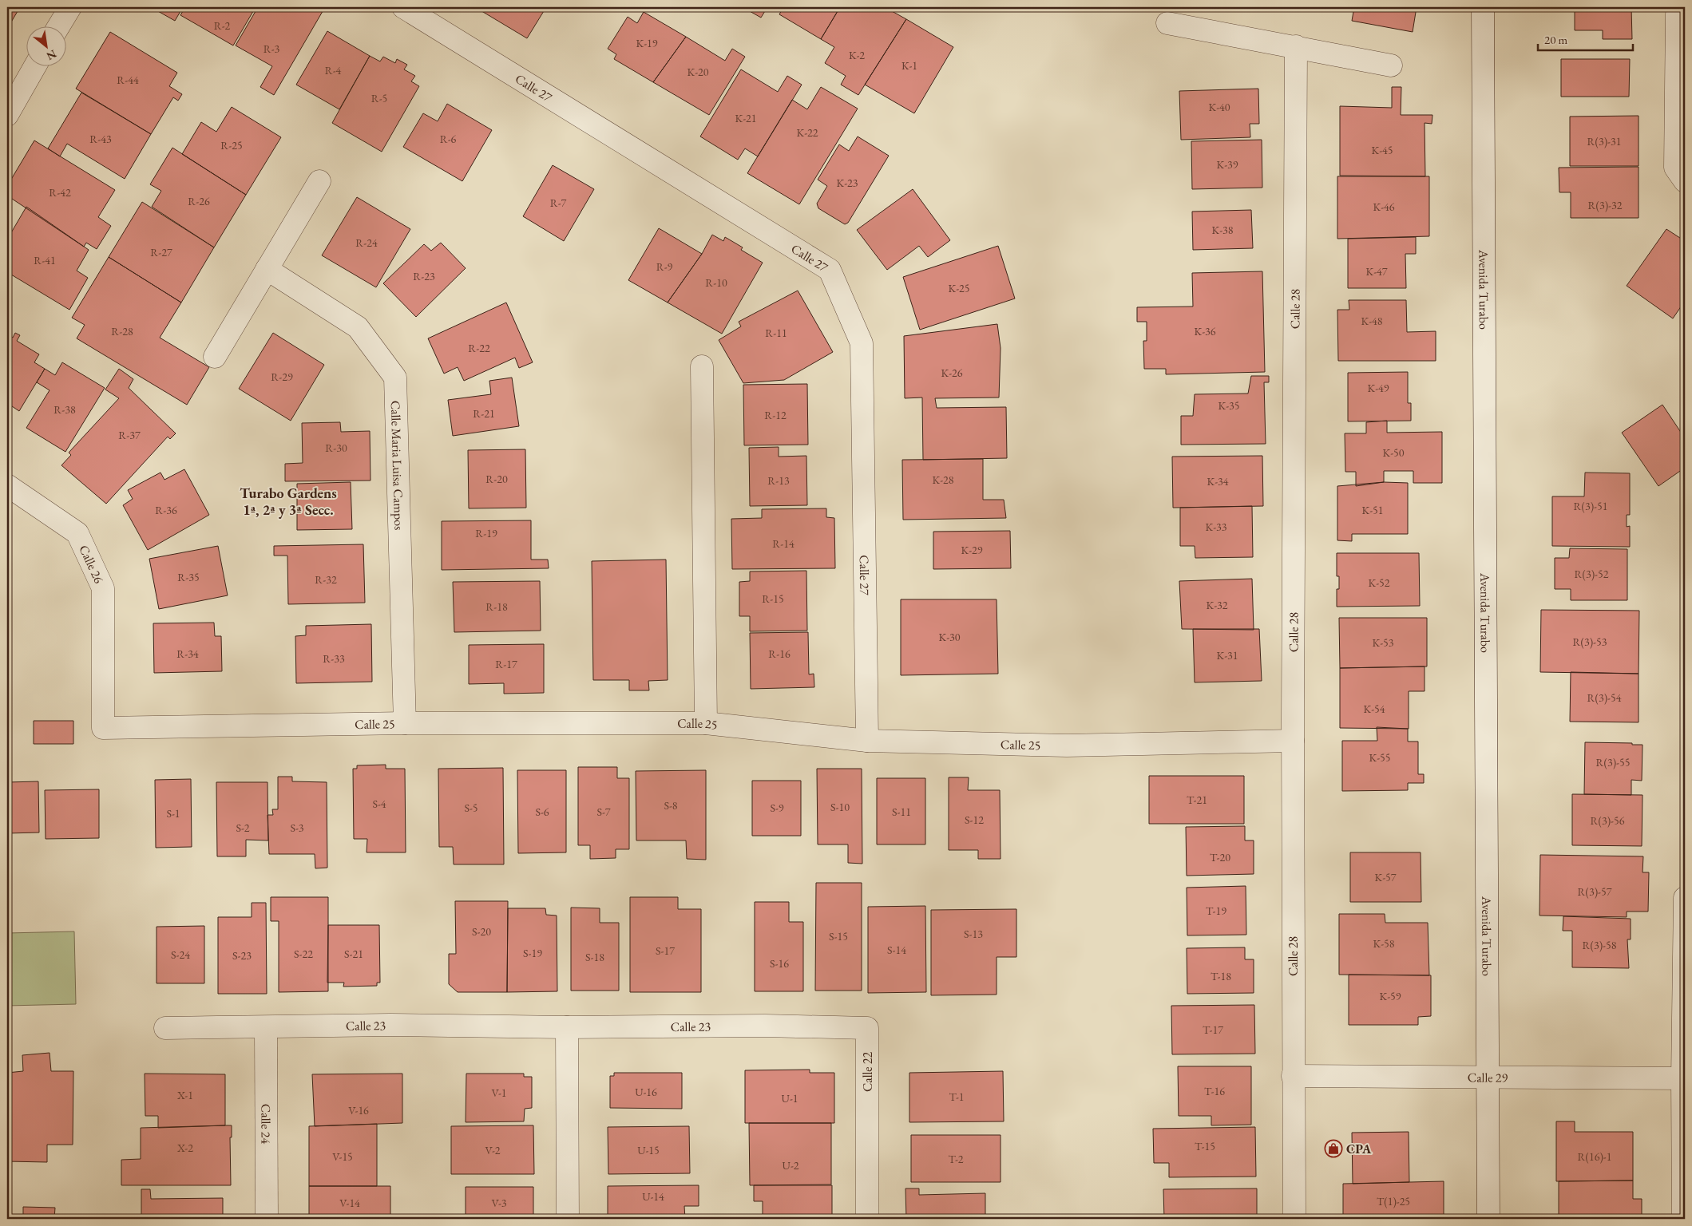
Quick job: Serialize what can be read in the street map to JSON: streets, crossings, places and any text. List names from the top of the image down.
{
  "streets": {
    "street": [
      "Calle 27",
      "Avenida Turabo",
      "Calle 28",
      "Calle Maria Luisa Campos",
      "Calle 26",
      "Calle 25",
      "Calle 23",
      "Calle 22",
      "Calle 29",
      "Calle 24"
    ]
  },
  "crossings": [
    ["Calle 27", "Calle 25"],
    ["Avenida Turabo", "Calle 29"],
    ["Calle 28", "Calle 25"],
    ["Calle 28", "Calle 29"],
    ["Calle Maria Luisa Campos", "Calle 25"],
    ["Calle 26", "Calle 25"],
    ["Calle 23", "Calle 22"],
    ["Calle 23", "Calle 24"]
  ],
  "districts": ["Turabo Gardens 1ª, 2ª y 3ª Secc."],
  "places": {
    "shop": ["CPA"]
  },
  "house_numbers": [
    "R-2",
    "K-19",
    "R-3",
    "K-2",
    "K-1",
    "R-4",
    "K-20",
    "R-44",
    "R-5",
    "K-40",
    "K-21",
    "K-22",
    "R-43",
    "R-6",
    "R(3)-31",
    "R-25",
    "K-45",
    "K-39",
    "K-23",
    "R-42",
    "R-26",
    "R-7",
    "R(3)-32",
    "K-46",
    "K-38",
    "R-24",
    "R-27",
    "R-41",
    "R-9",
    "K-47",
    "R-23",
    "R-10",
    "K-25",
    "K-48",
    "R-28",
    "K-36",
    "R-11",
    "R-22",
    "K-26",
    "R-29",
    "K-49",
    "K-35",
    "R-38",
    "R-21",
    "R-12",
    "R-37",
    "R-30",
    "K-50",
    "R-20",
    "K-28",
    "R-13",
    "K-34",
    "R(3)-51",
    "R-36",
    "K-51",
    "K-33",
    "R-19",
    "R-14",
    "K-29",
    "R(3)-52",
    "R-35",
    "R-32",
    "K-52",
    "R-15",
    "K-32",
    "R-18",
    "K-30",
    "R(3)-53",
    "K-53",
    "R-34",
    "R-16",
    "K-31",
    "R-33",
    "R-17",
    "R(3)-54",
    "K-54",
    "K-55",
    "R(3)-55",
    "T-21",
    "S-4",
    "S-8",
    "S-10",
    "S-5",
    "S-9",
    "S-6",
    "S-7",
    "S-11",
    "S-1",
    "S-12",
    "R(3)-56",
    "S-2",
    "S-3",
    "T-20",
    "K-57",
    "R(3)-57",
    "T-19",
    "S-20",
    "S-13",
    "S-15",
    "K-58",
    "R(3)-58",
    "S-14",
    "S-17",
    "S-19",
    "S-22",
    "S-21",
    "S-24",
    "S-23",
    "S-18",
    "S-16",
    "T-18",
    "K-59",
    "T-17",
    "T-16",
    "U-16",
    "V-1",
    "X-1",
    "T-1",
    "U-1",
    "V-16",
    "T-15",
    "X-2",
    "V-2",
    "U-15",
    "V-15",
    "R(16)-1",
    "T-2",
    "U-2",
    "U-14",
    "T(1)-25",
    "V-14",
    "V-3"
  ],
  "scale_bar": "20 m",
  "north": "bottom right"
}
